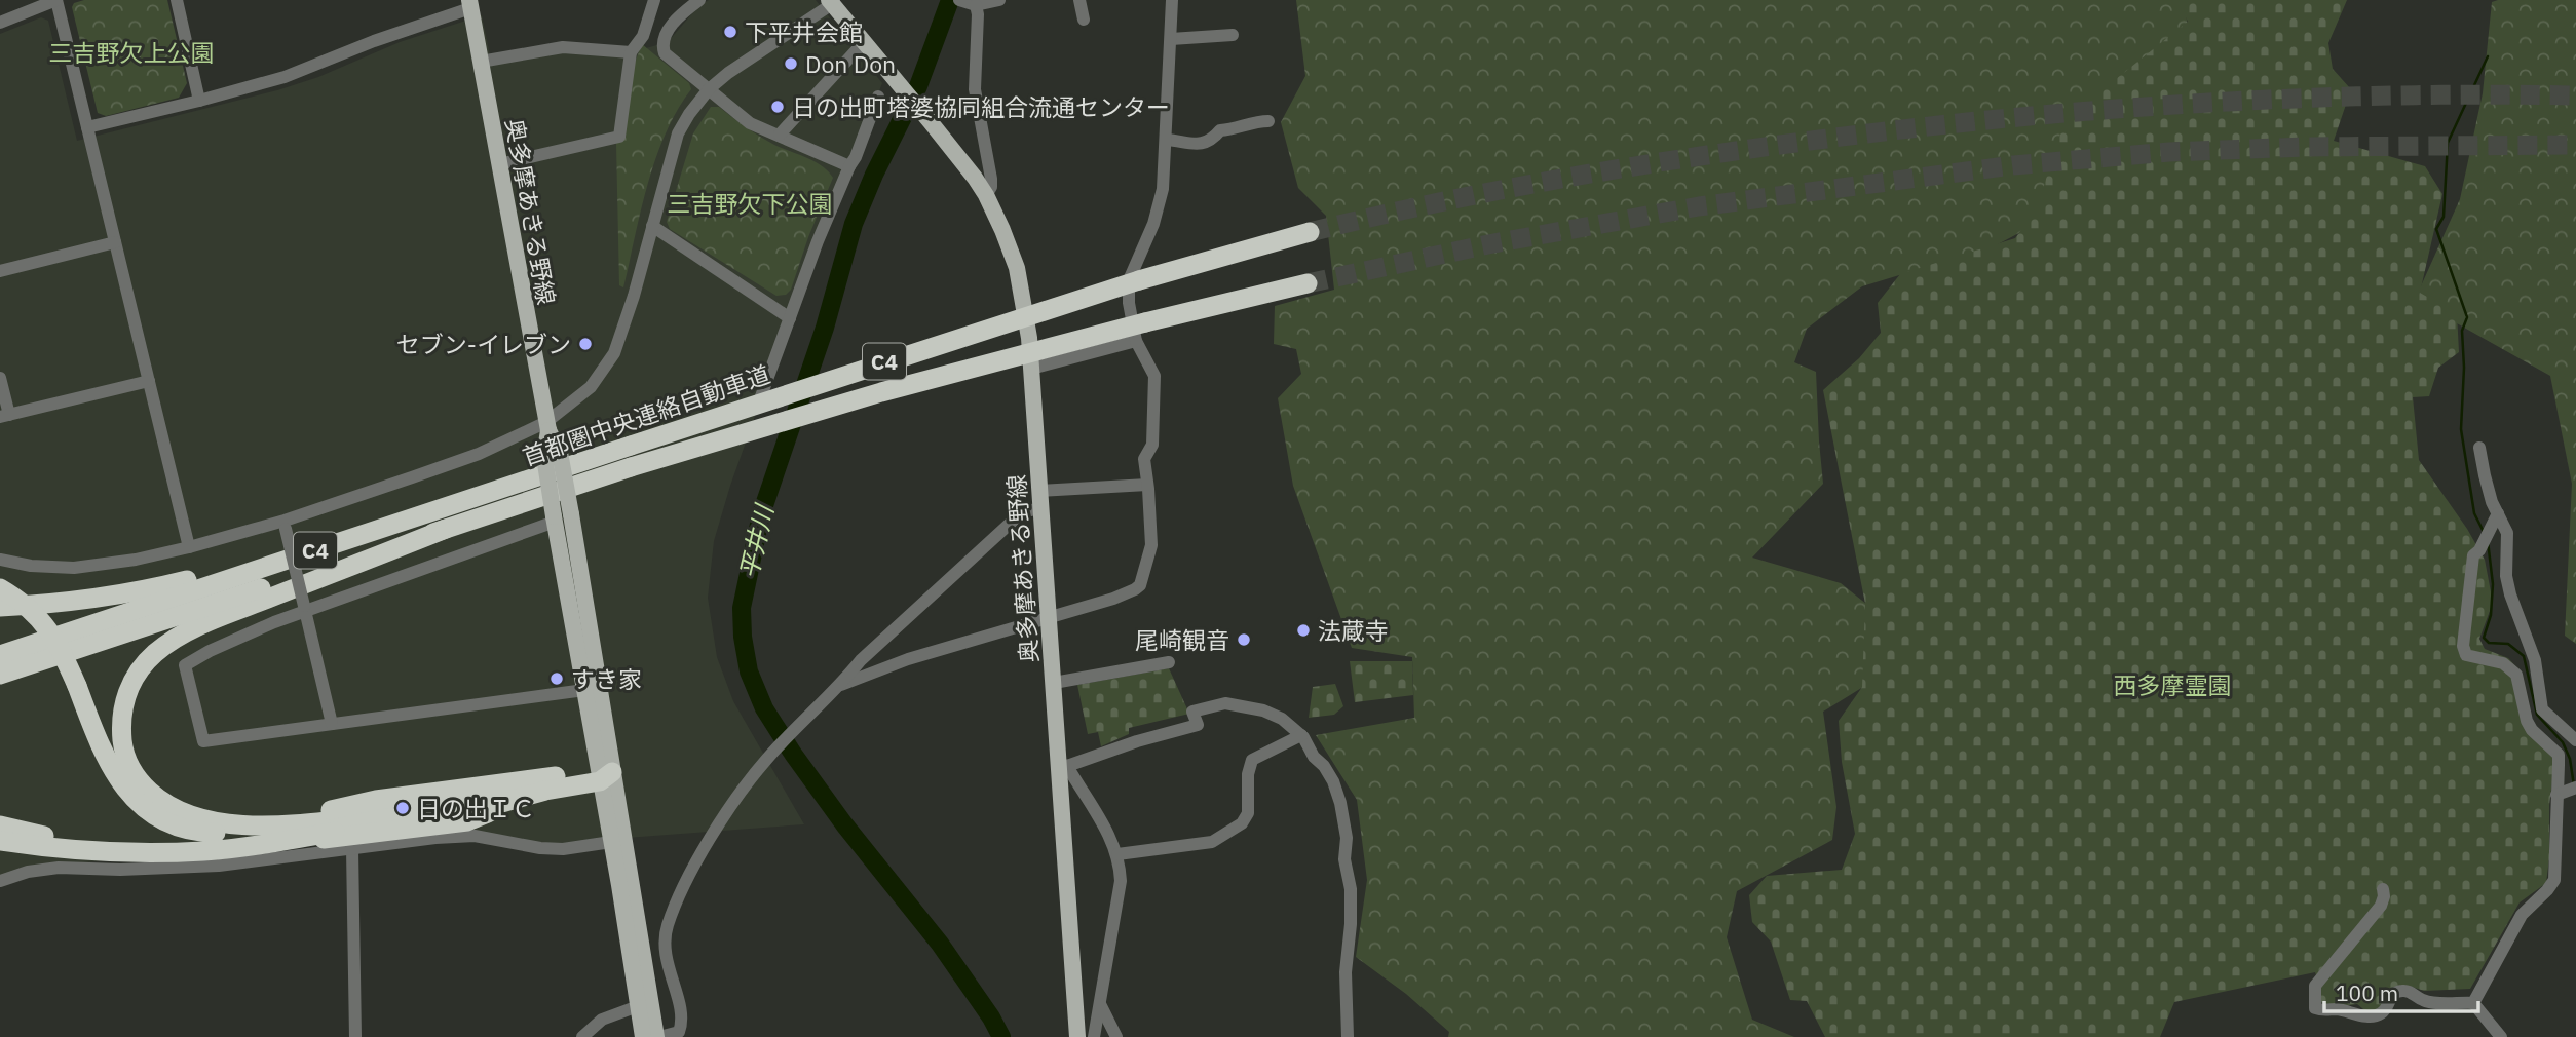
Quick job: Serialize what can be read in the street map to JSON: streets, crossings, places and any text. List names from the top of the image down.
{
  "streets": {
    "highway": ["C4", "首都圏中央連絡自動車道"],
    "main road": ["奥多摩あきる野線"]
  },
  "water": ["平井川"],
  "parks": ["三吉野欠上公園", "三吉野欠下公園", "西多摩霊園"],
  "places": [
    "下平井会館",
    "Don Don",
    "日の出町塔婆協同組合流通センター",
    "セブン-イレブン",
    "法蔵寺",
    "尾崎観音",
    "すき家",
    "日の出ＩＣ"
  ],
  "scale_bar": "100 m"
}
